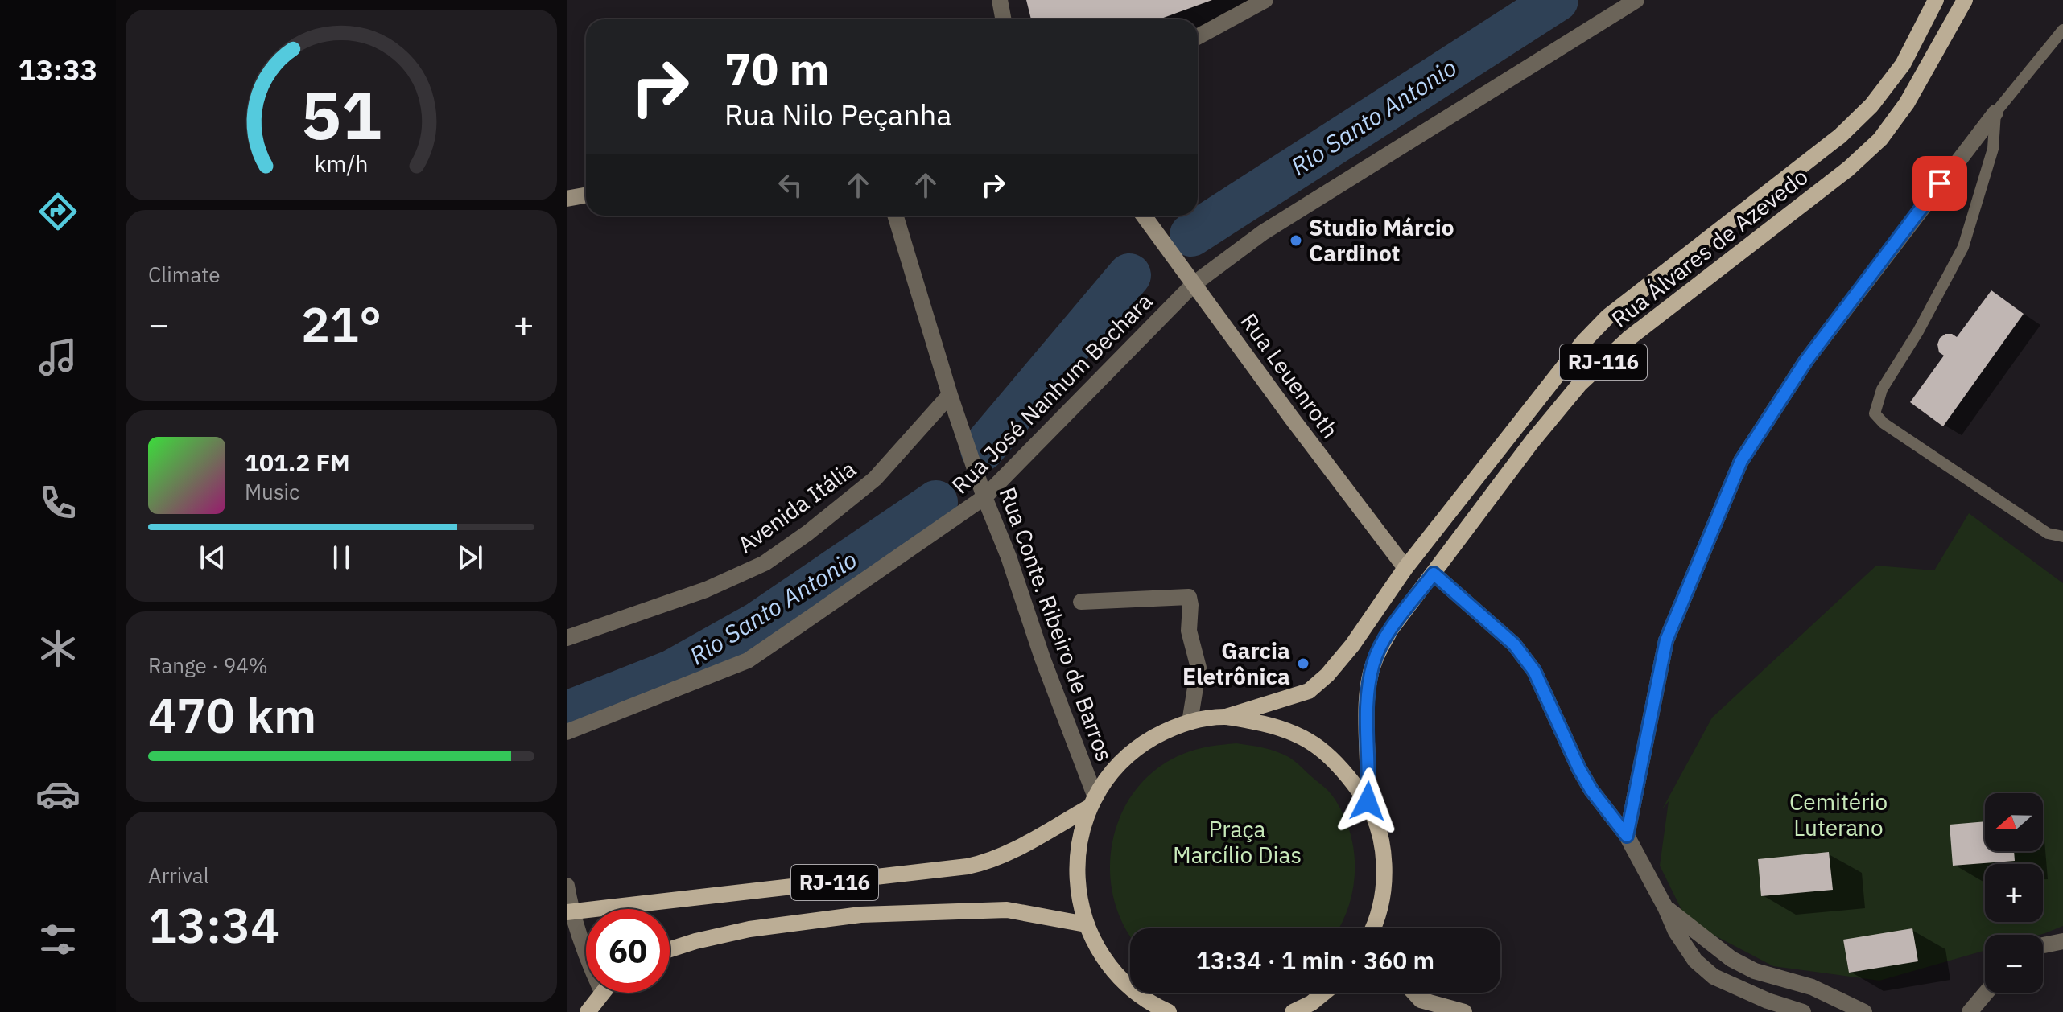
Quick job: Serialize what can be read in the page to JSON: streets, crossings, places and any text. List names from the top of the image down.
{
  "streets": {
    "main road": ["Rua Álvares de Azevedo", "RJ-116"],
    "street": [
      "Rua Leuenroth",
      "Rua José Nanhum Bechara",
      "Avenida Itália",
      "Rua Conte. Ribeiro de Barros"
    ]
  },
  "crossings": [
    ["Rua Álvares de Azevedo", "RJ-116"],
    ["Rua Álvares de Azevedo", "Rua Leuenroth"],
    ["RJ-116", "Rua Conte. Ribeiro de Barros"],
    ["Rua Leuenroth", "Rua José Nanhum Bechara"],
    ["Rua José Nanhum Bechara", "Rua Conte. Ribeiro de Barros"],
    ["Avenida Itália", "Rua Conte. Ribeiro de Barros"]
  ],
  "water": ["Rio Santo Antonio"],
  "parks": ["Cemitério Luterano", "Praça Marcílio Dias"],
  "places": ["Studio Márcio Cardinot", "Garcia Eletrônica"],
  "north": "left",
  "page": {
    "tabs": "13:33",
    "turn": ["70 m", "Rua Nilo Peçanha"],
    "tile": [
      "Climate",
      ["Range · 94%", "470 km"],
      ["Arrival", "13:34"]
    ],
    "heat": ["−", "21°", "+"],
    "song": ["101.2 FM", "Music"],
    "map_buttons": ["+", "−"],
    "limit": "60",
    "trip": "13:34 · 1 min · 360 m",
    "gauge": ["51", "km/h"]
  }
}
